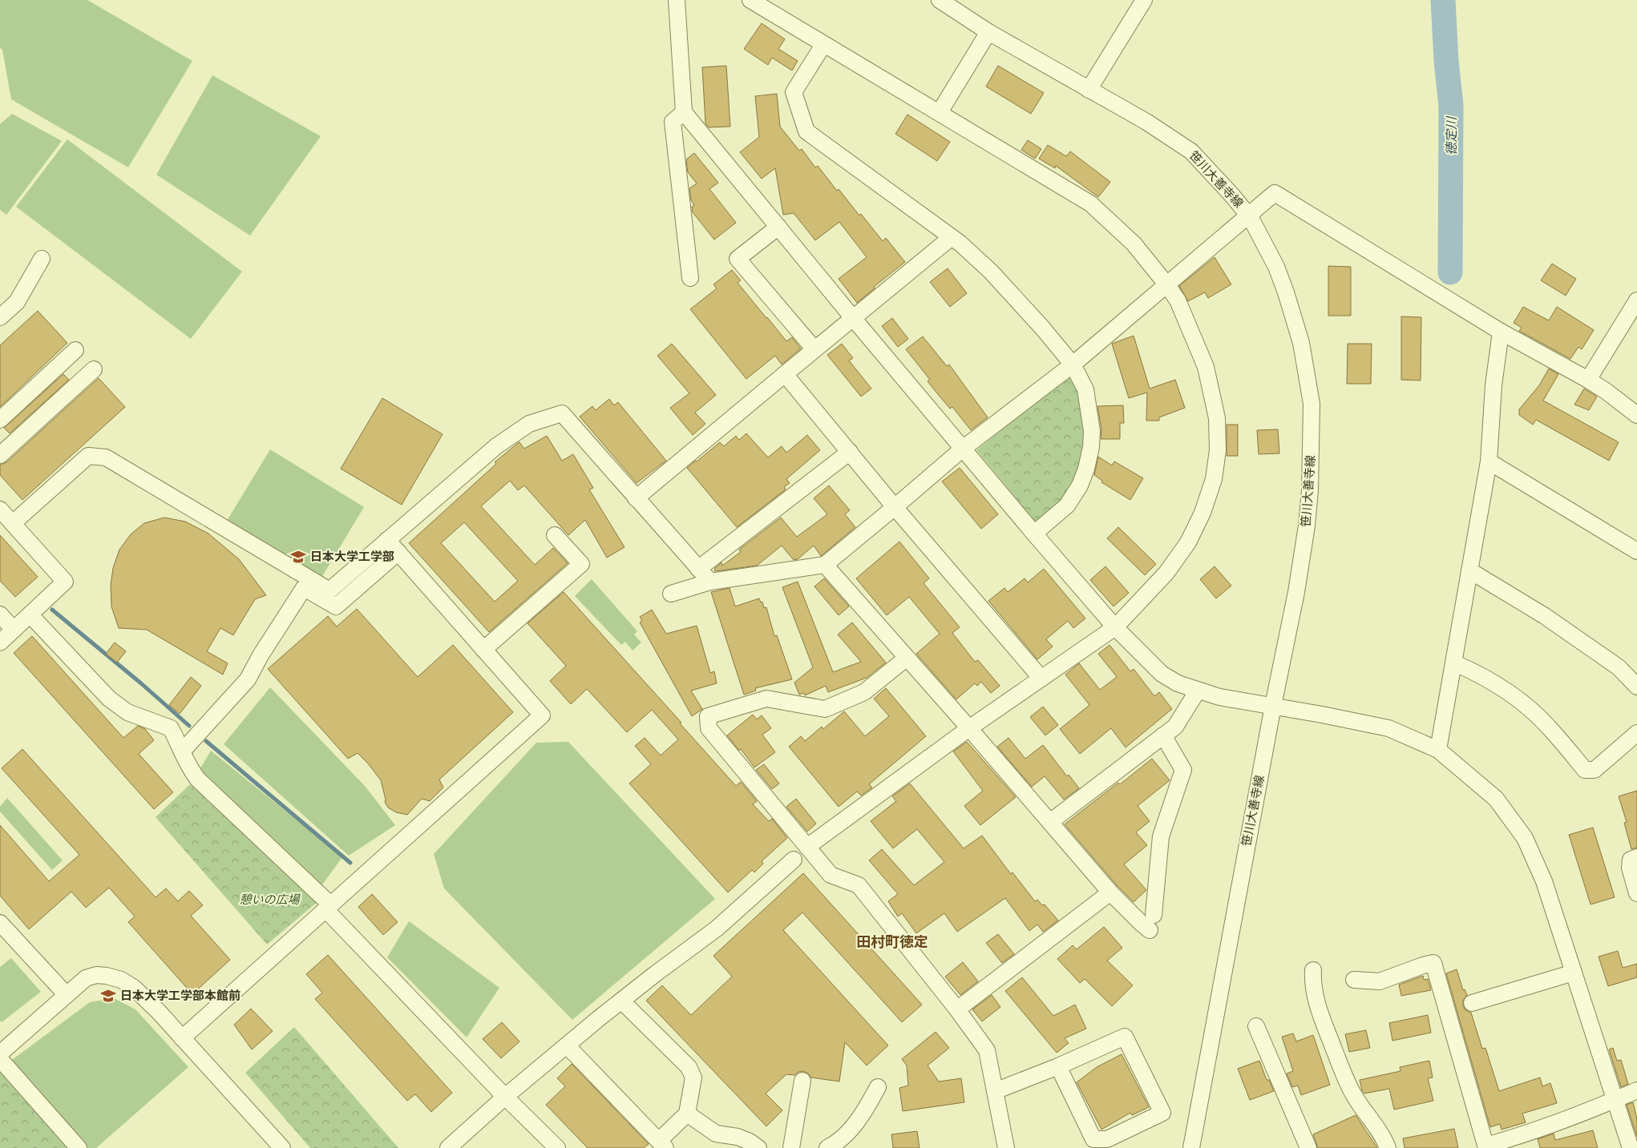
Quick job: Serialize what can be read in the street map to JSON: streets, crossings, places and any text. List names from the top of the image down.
{
  "streets": {
    "street": ["笹川大善寺線"]
  },
  "districts": ["田村町徳定"],
  "water": ["徳定川"],
  "parks": ["憩いの広場"],
  "places": {
    "school or university": ["日本大学工学部", "日本大学工学部本館前"]
  }
}
